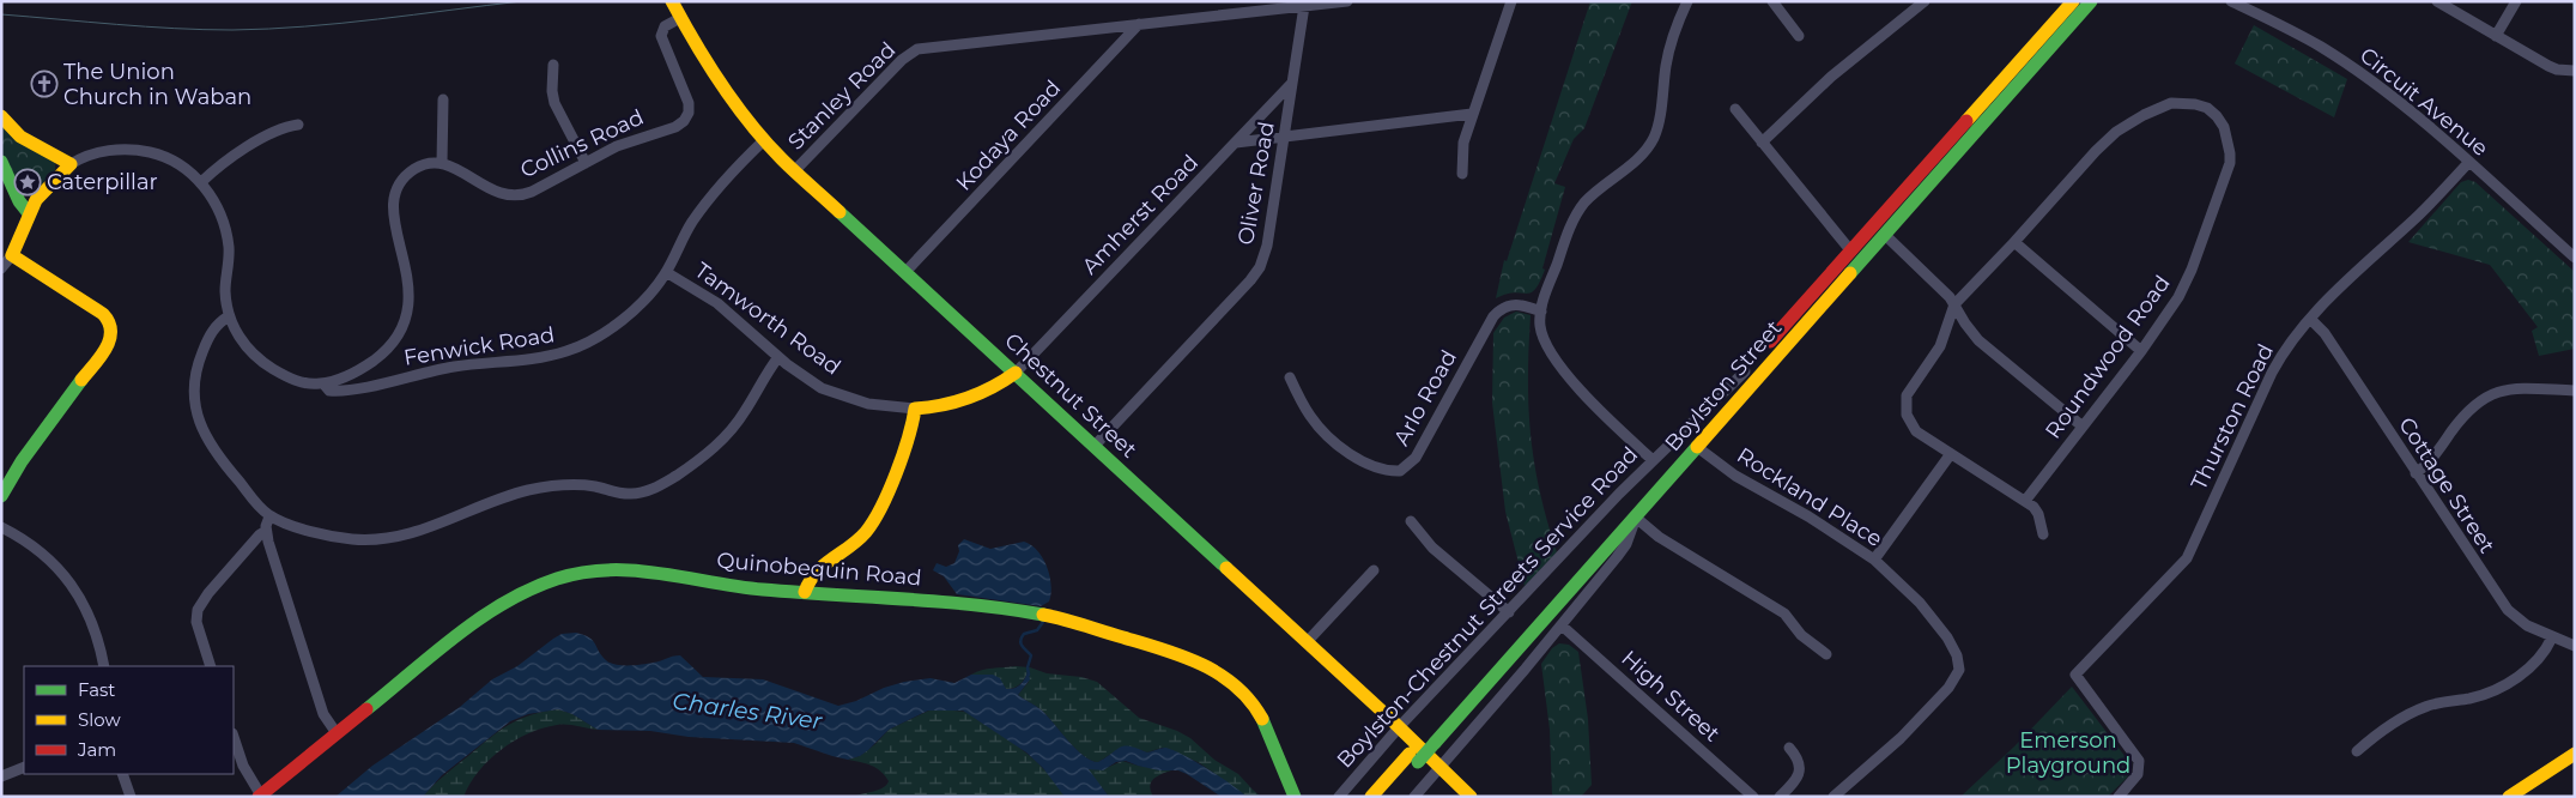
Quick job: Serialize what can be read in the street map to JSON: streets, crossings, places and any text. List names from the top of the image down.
{
  "streets": {
    "main road": [
      "Tamworth Road",
      "Boylston Street",
      "Chestnut Street",
      "Quinobequin Road"
    ],
    "street": [
      "Stanley Road",
      "Circuit Avenue",
      "Kodaya Road",
      "Collins Road",
      "Oliver Road",
      "Amherst Road",
      "Fenwick Road",
      "Roundwood Road",
      "Arlo Road",
      "Thurston Road",
      "Cottage Street",
      "Rockland Place",
      "Boylston-Chestnut Streets Service Road",
      "High Street"
    ]
  },
  "crossings": [
    ["Stanley Road", "Kodaya Road"],
    ["Stanley Road", "Oliver Road"],
    ["Stanley Road", "Chestnut Street"],
    ["Circuit Avenue", "Thurston Road"],
    ["Kodaya Road", "Chestnut Street"],
    ["Collins Road", "Chestnut Street"],
    ["Oliver Road", "Amherst Road"],
    ["Oliver Road", "Chestnut Street"],
    ["Amherst Road", "Tamworth Road"],
    ["Amherst Road", "Chestnut Street"],
    ["Tamworth Road", "Fenwick Road"],
    ["Tamworth Road", "Chestnut Street"],
    ["Fenwick Road", "Chestnut Street"],
    ["Boylston Street", "Rockland Place"],
    ["Boylston Street", "Boylston-Chestnut Streets Service Road"],
    ["Chestnut Street", "Boylston-Chestnut Streets Service Road"],
    ["Thurston Road", "Cottage Street"]
  ],
  "water": ["Charles River"],
  "parks": ["Emerson Playground"],
  "places": {
    "church": ["The Union Church in Waban"],
    "place": ["Caterpillar"]
  },
  "legend": ["Fast", "Slow", "Jam"]
}
